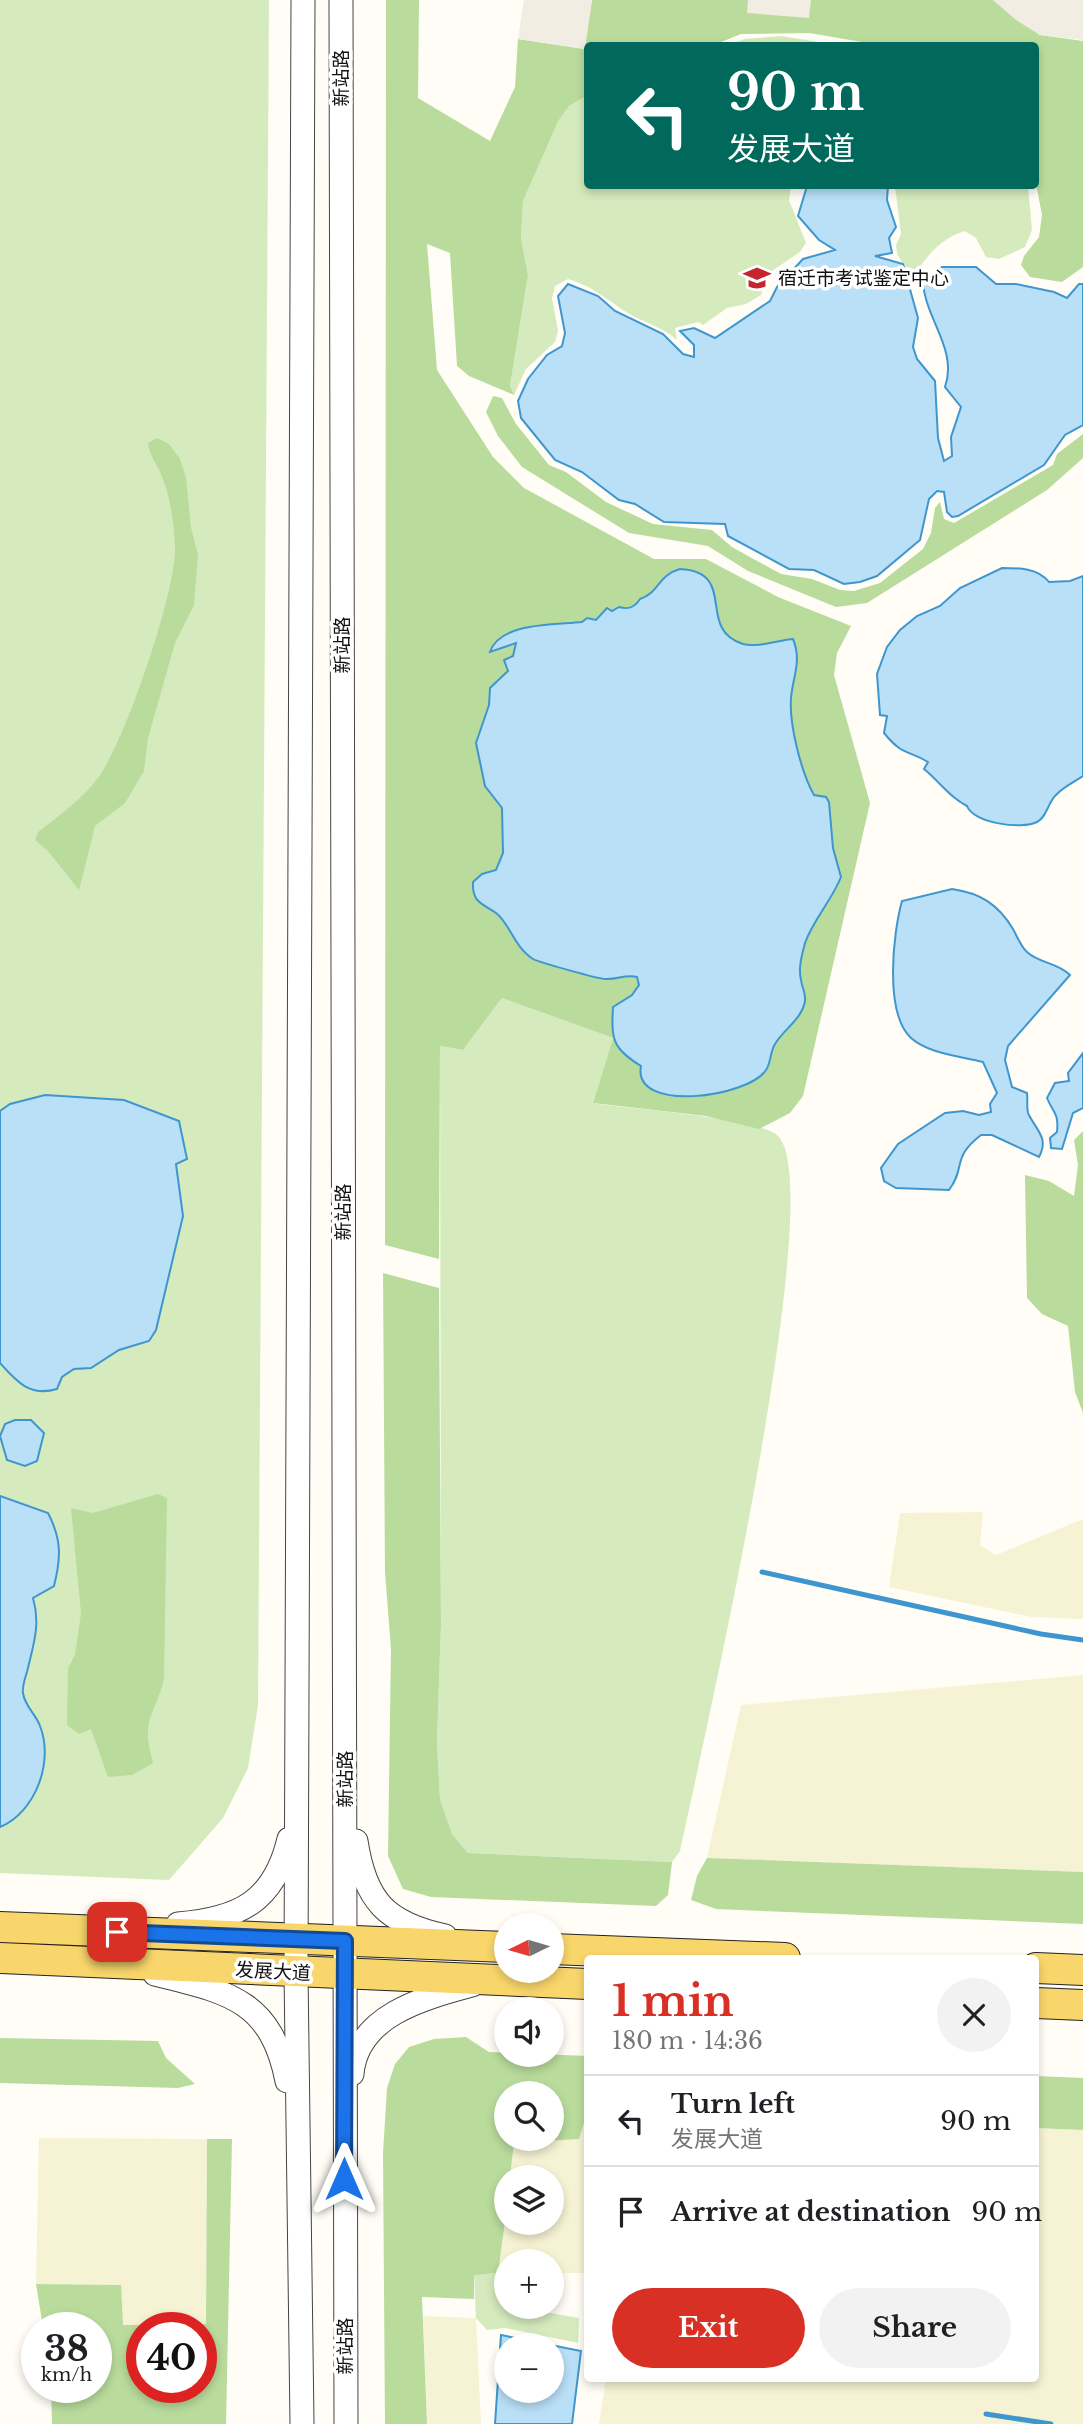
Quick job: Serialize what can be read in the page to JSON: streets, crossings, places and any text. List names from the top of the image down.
{
  "streets": {
    "main road": ["发展大道"],
    "street": ["新站路"]
  },
  "crossings": [
    ["新站路", "发展大道"]
  ],
  "places": {
    "school or university": ["宿迁市考试鉴定中心"]
  },
  "north": "left",
  "page": {
    "turn": ["90 m", "发展大道"],
    "map_buttons": ["+", "−"],
    "heading": ["1 min", "180 m · 14:36"],
    "list": [
      {
        "name": "Turn left",
        "note": "发展大道",
        "value": "90 m"
      },
      {
        "name": "Arrive at destination",
        "value": "90 m"
      }
    ],
    "buttons": ["Exit", "Share"],
    "speed": "38 km/h",
    "limit": "40"
  }
}
